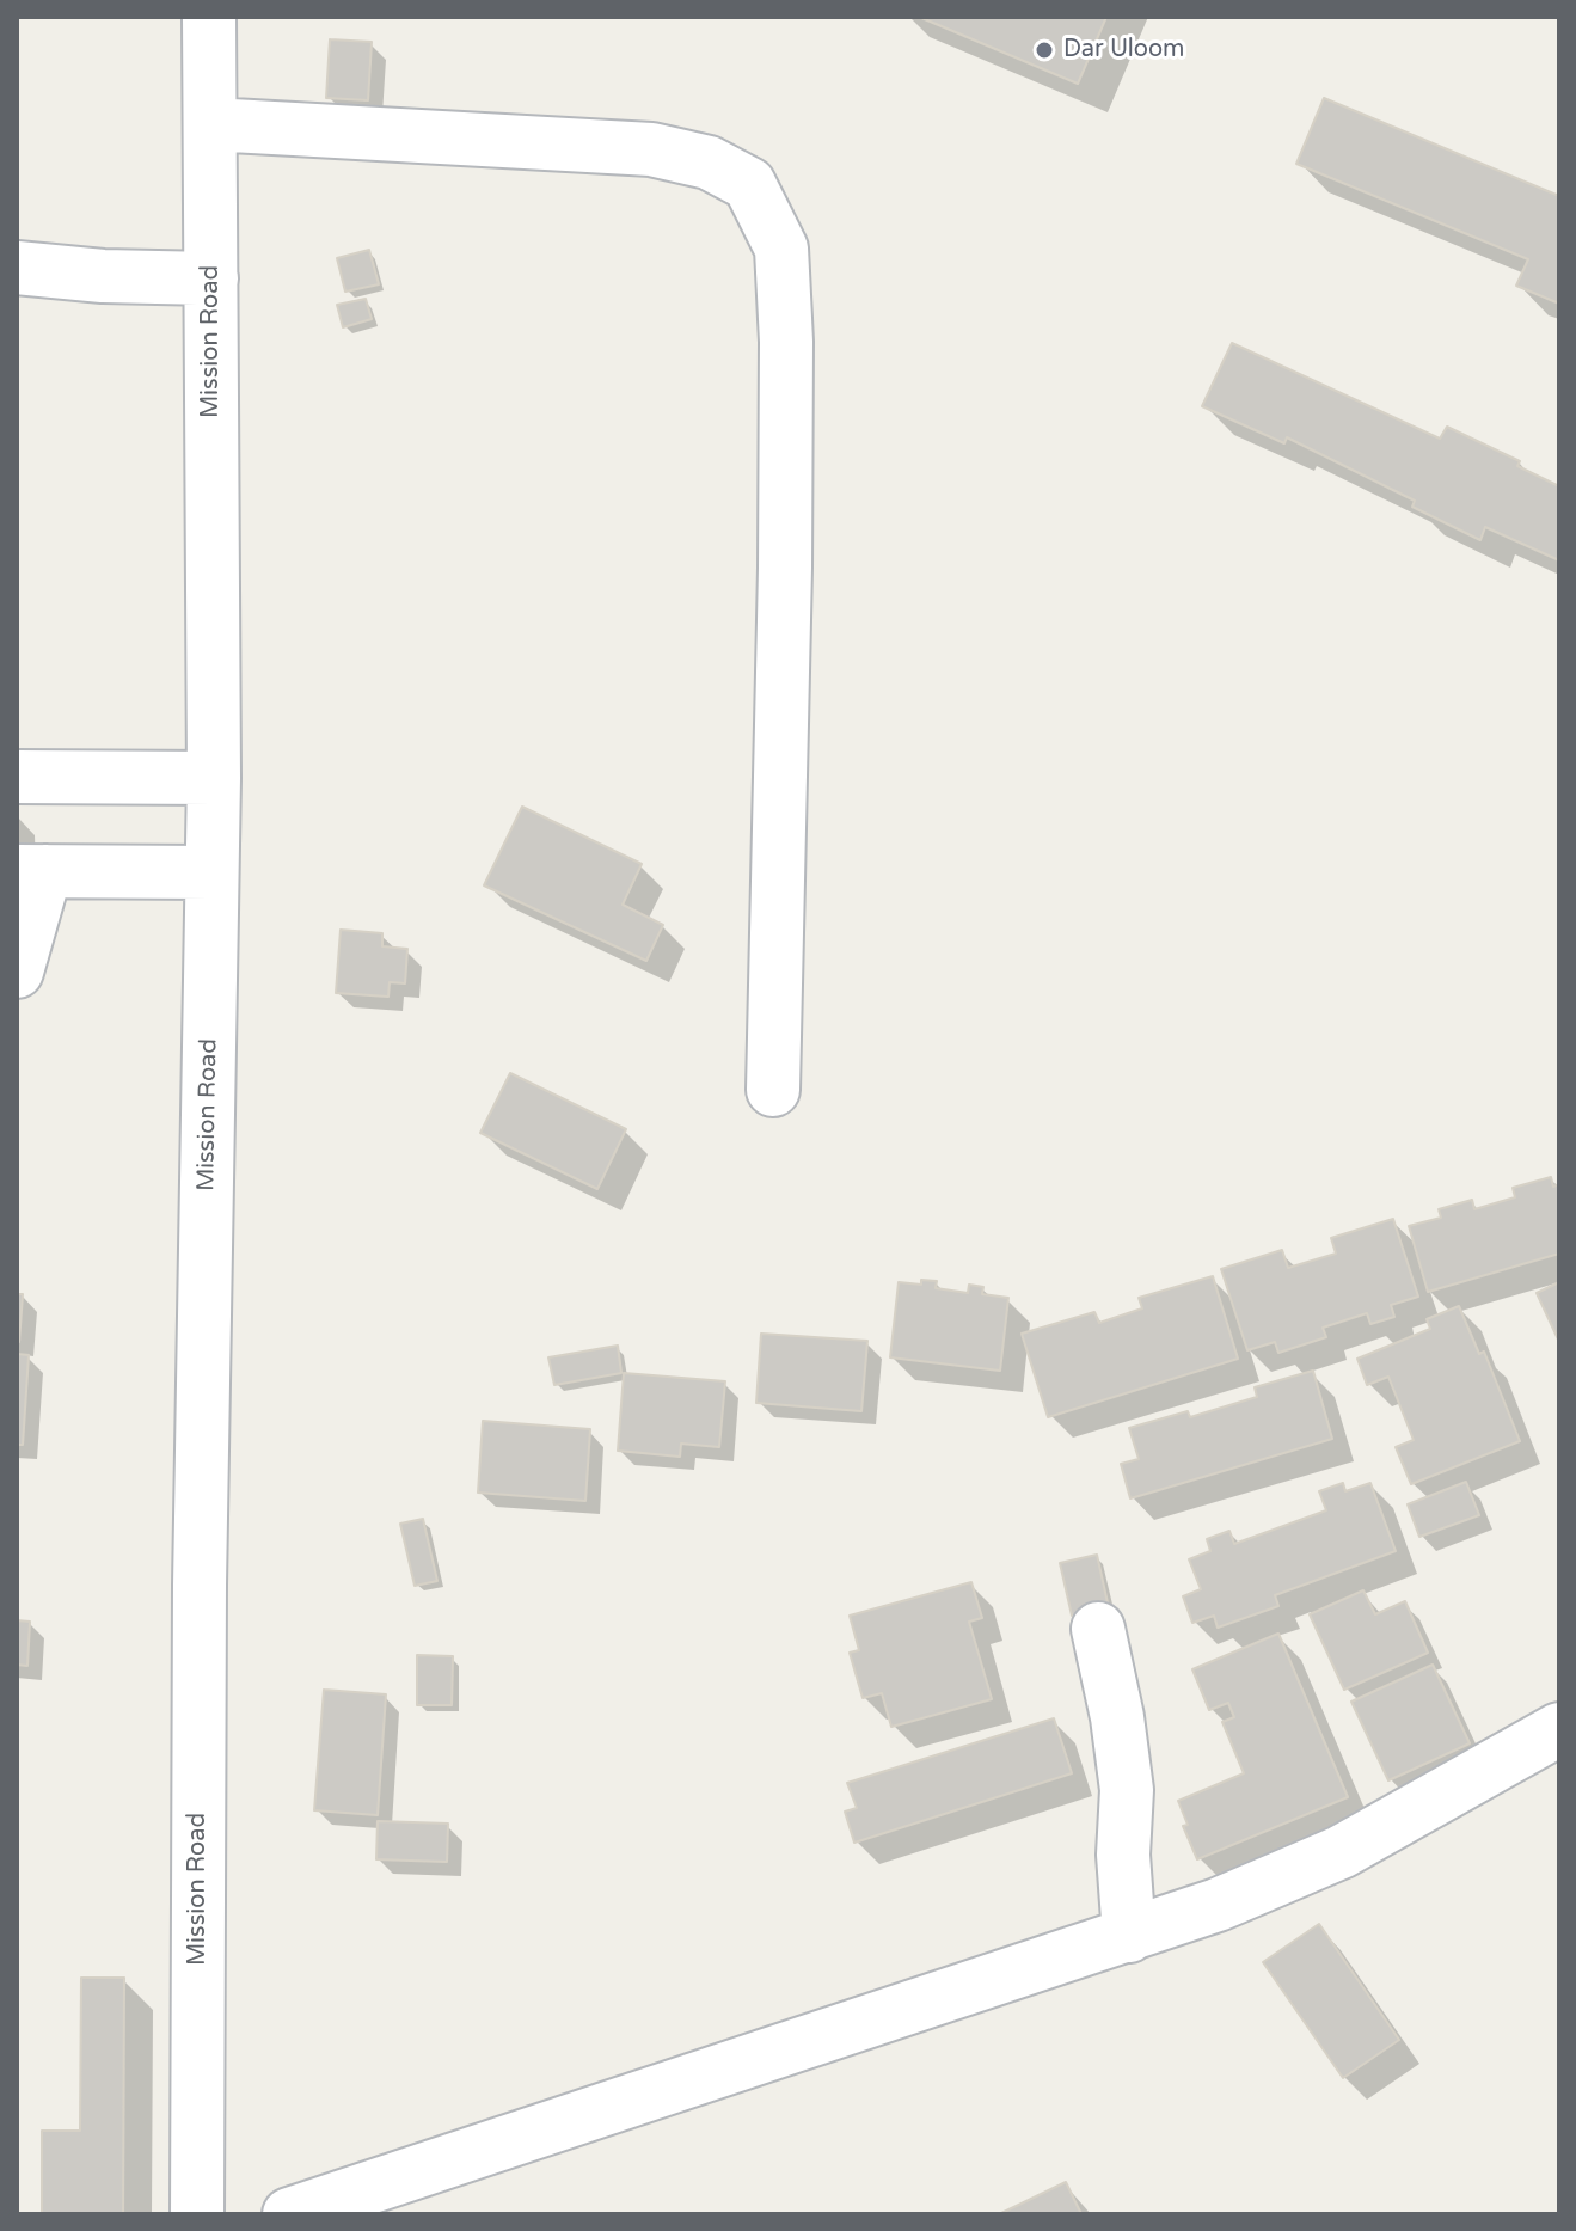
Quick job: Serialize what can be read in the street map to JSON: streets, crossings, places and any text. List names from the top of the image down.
{
  "streets": {
    "street": ["Mission Road"]
  },
  "places": ["Dar Uloom"]
}
